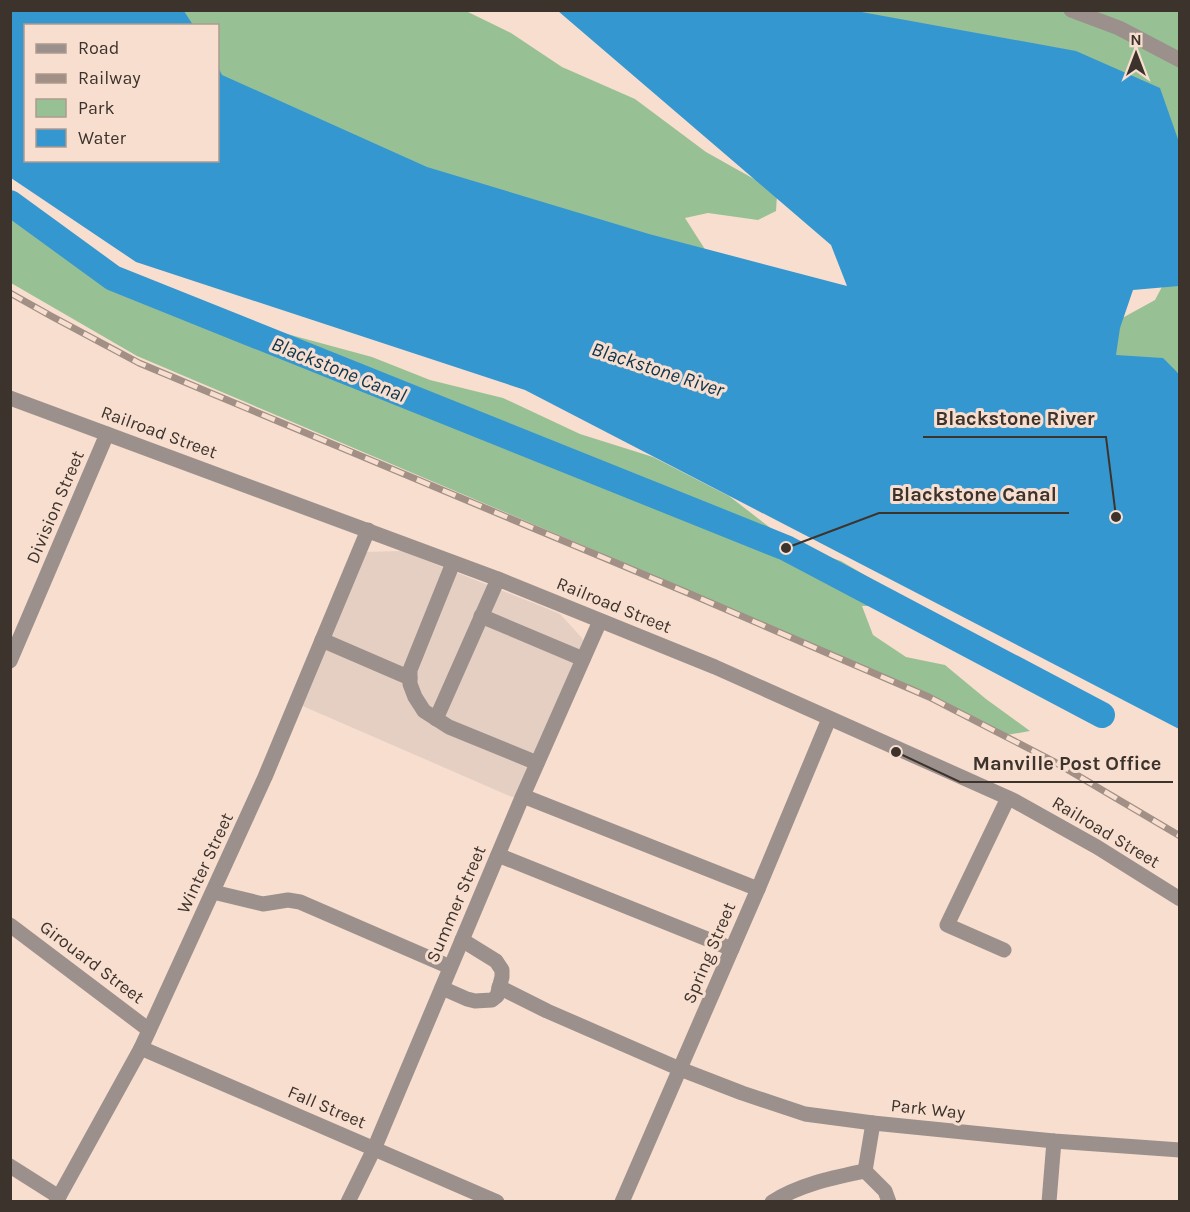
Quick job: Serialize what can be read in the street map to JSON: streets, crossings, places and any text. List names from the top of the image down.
{
  "streets": {
    "street": [
      "Railroad Street",
      "Division Street",
      "Winter Street",
      "Summer Street",
      "Spring Street",
      "Girouard Street",
      "Fall Street",
      "Park Way"
    ]
  },
  "crossings": [
    ["Railroad Street", "Division Street"],
    ["Railroad Street", "Winter Street"],
    ["Railroad Street", "Summer Street"],
    ["Railroad Street", "Spring Street"],
    ["Winter Street", "Girouard Street"],
    ["Winter Street", "Fall Street"],
    ["Summer Street", "Fall Street"],
    ["Spring Street", "Park Way"]
  ],
  "water": ["Blackstone Canal", "Blackstone River"],
  "places": ["Blackstone River", "Blackstone Canal", "Manville Post Office"],
  "legend": [
    "Road",
    "Railway",
    "Park",
    "Water"
  ],
  "north": "top"
}
